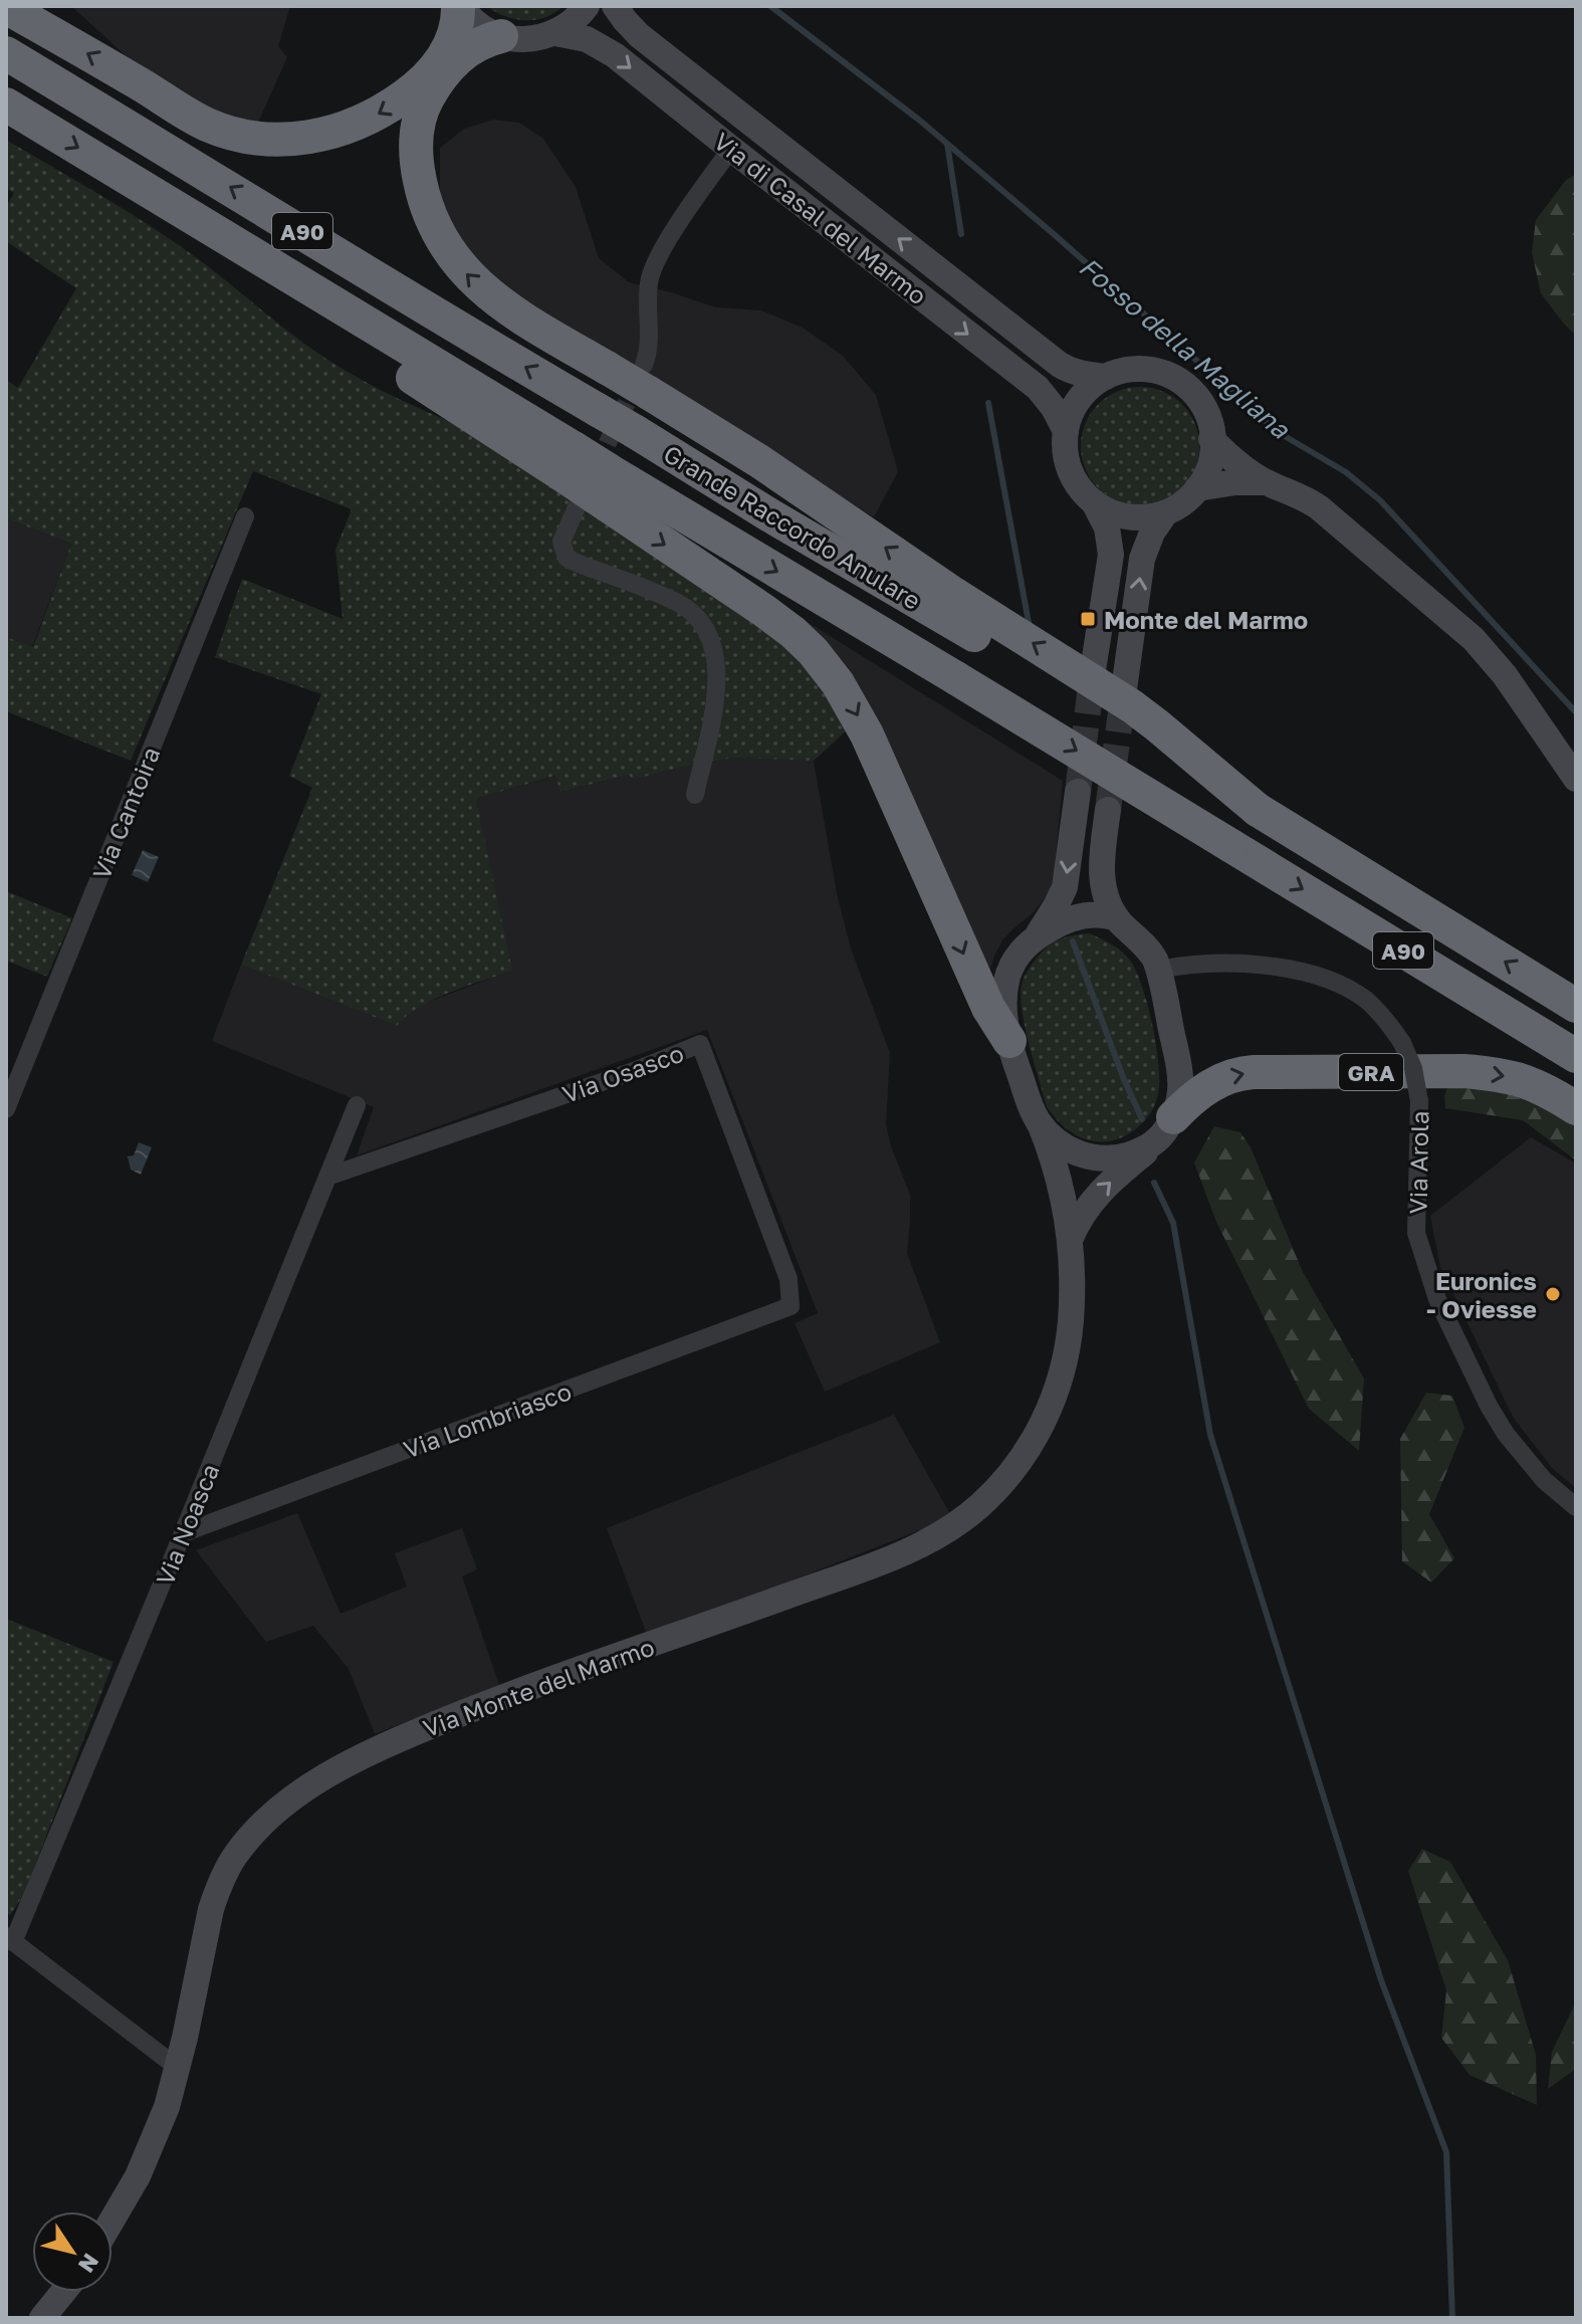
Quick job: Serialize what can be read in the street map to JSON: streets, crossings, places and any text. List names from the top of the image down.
{
  "streets": {
    "highway": ["A90", "Grande Raccordo Anulare", "GRA"],
    "main road": ["Via di Casal del Marmo", "Via Monte del Marmo"],
    "street": [
      "Via Cantoira",
      "Via Osasco",
      "Via Arola",
      "Via Lombriasco",
      "Via Noasca"
    ]
  },
  "crossings": [
    ["GRA", "Via Arola"],
    ["GRA", "Via Monte del Marmo"],
    ["Via Osasco", "Via Lombriasco"],
    ["Via Osasco", "Via Noasca"],
    ["Via Arola", "Via Monte del Marmo"],
    ["Via Lombriasco", "Via Noasca"]
  ],
  "water": ["Fosso della Magliana"],
  "places": {
    "transit": ["Monte del Marmo"],
    "other": ["Euronics - Oviesse"]
  },
  "north": "bottom right"
}
